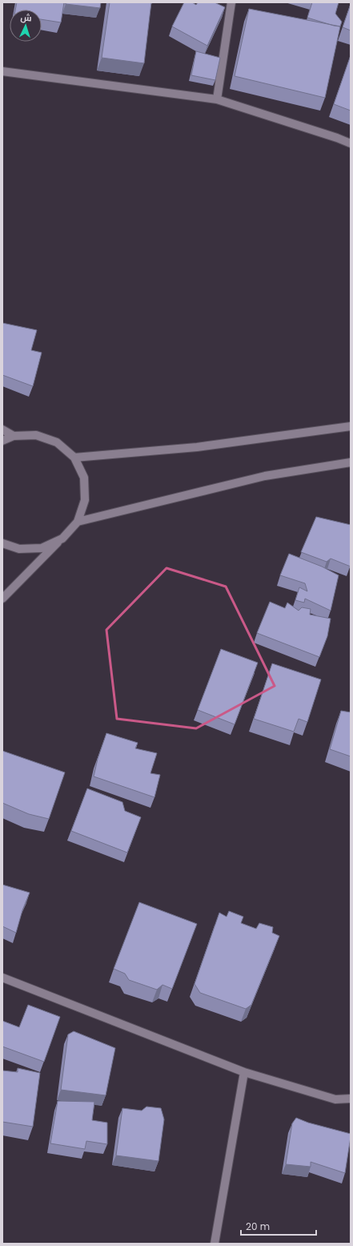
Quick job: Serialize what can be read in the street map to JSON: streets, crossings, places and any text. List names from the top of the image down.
{
  "scale_bar": "20 m",
  "north": "top"
}
